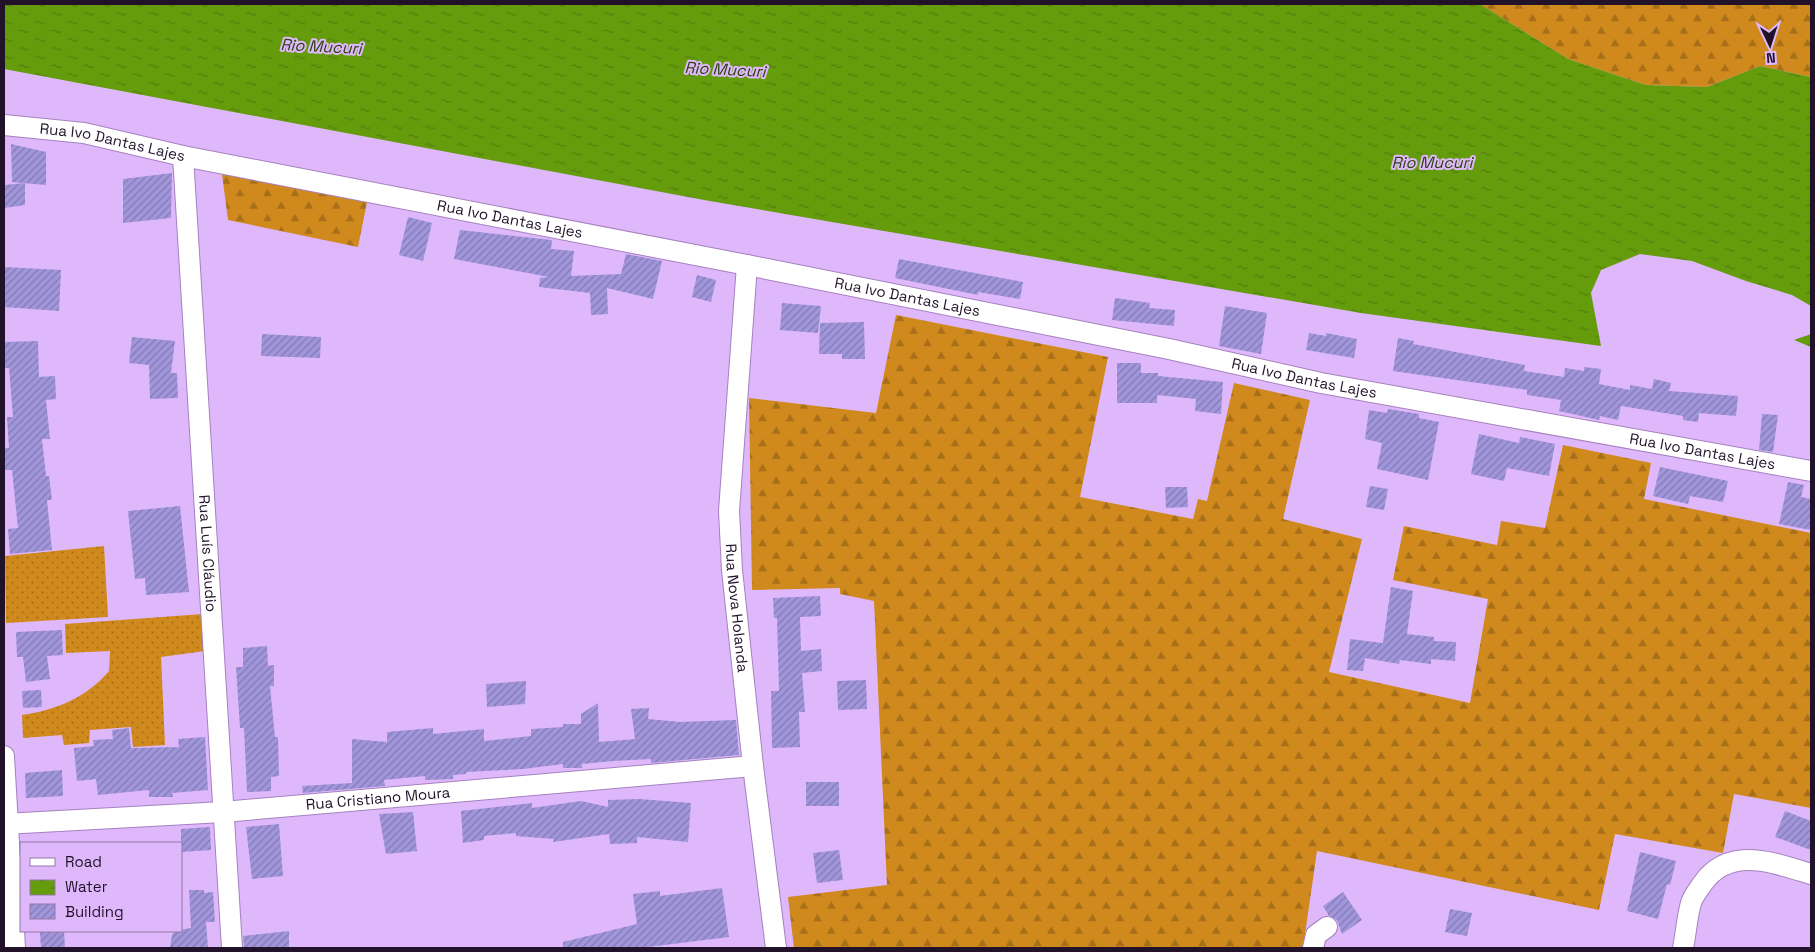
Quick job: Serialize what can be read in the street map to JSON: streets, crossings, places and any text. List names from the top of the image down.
{
  "streets": {
    "street": [
      "Rua Ivo Dantas Lajes",
      "Rua Luís Cláudio",
      "Rua Nova Holanda",
      "Rua Cristiano Moura"
    ]
  },
  "crossings": [
    ["Rua Ivo Dantas Lajes", "Rua Luís Cláudio"],
    ["Rua Ivo Dantas Lajes", "Rua Nova Holanda"],
    ["Rua Luís Cláudio", "Rua Cristiano Moura"],
    ["Rua Nova Holanda", "Rua Cristiano Moura"]
  ],
  "water": ["Rio Mucuri"],
  "legend": ["Road", "Water", "Building"],
  "north": "bottom"
}
